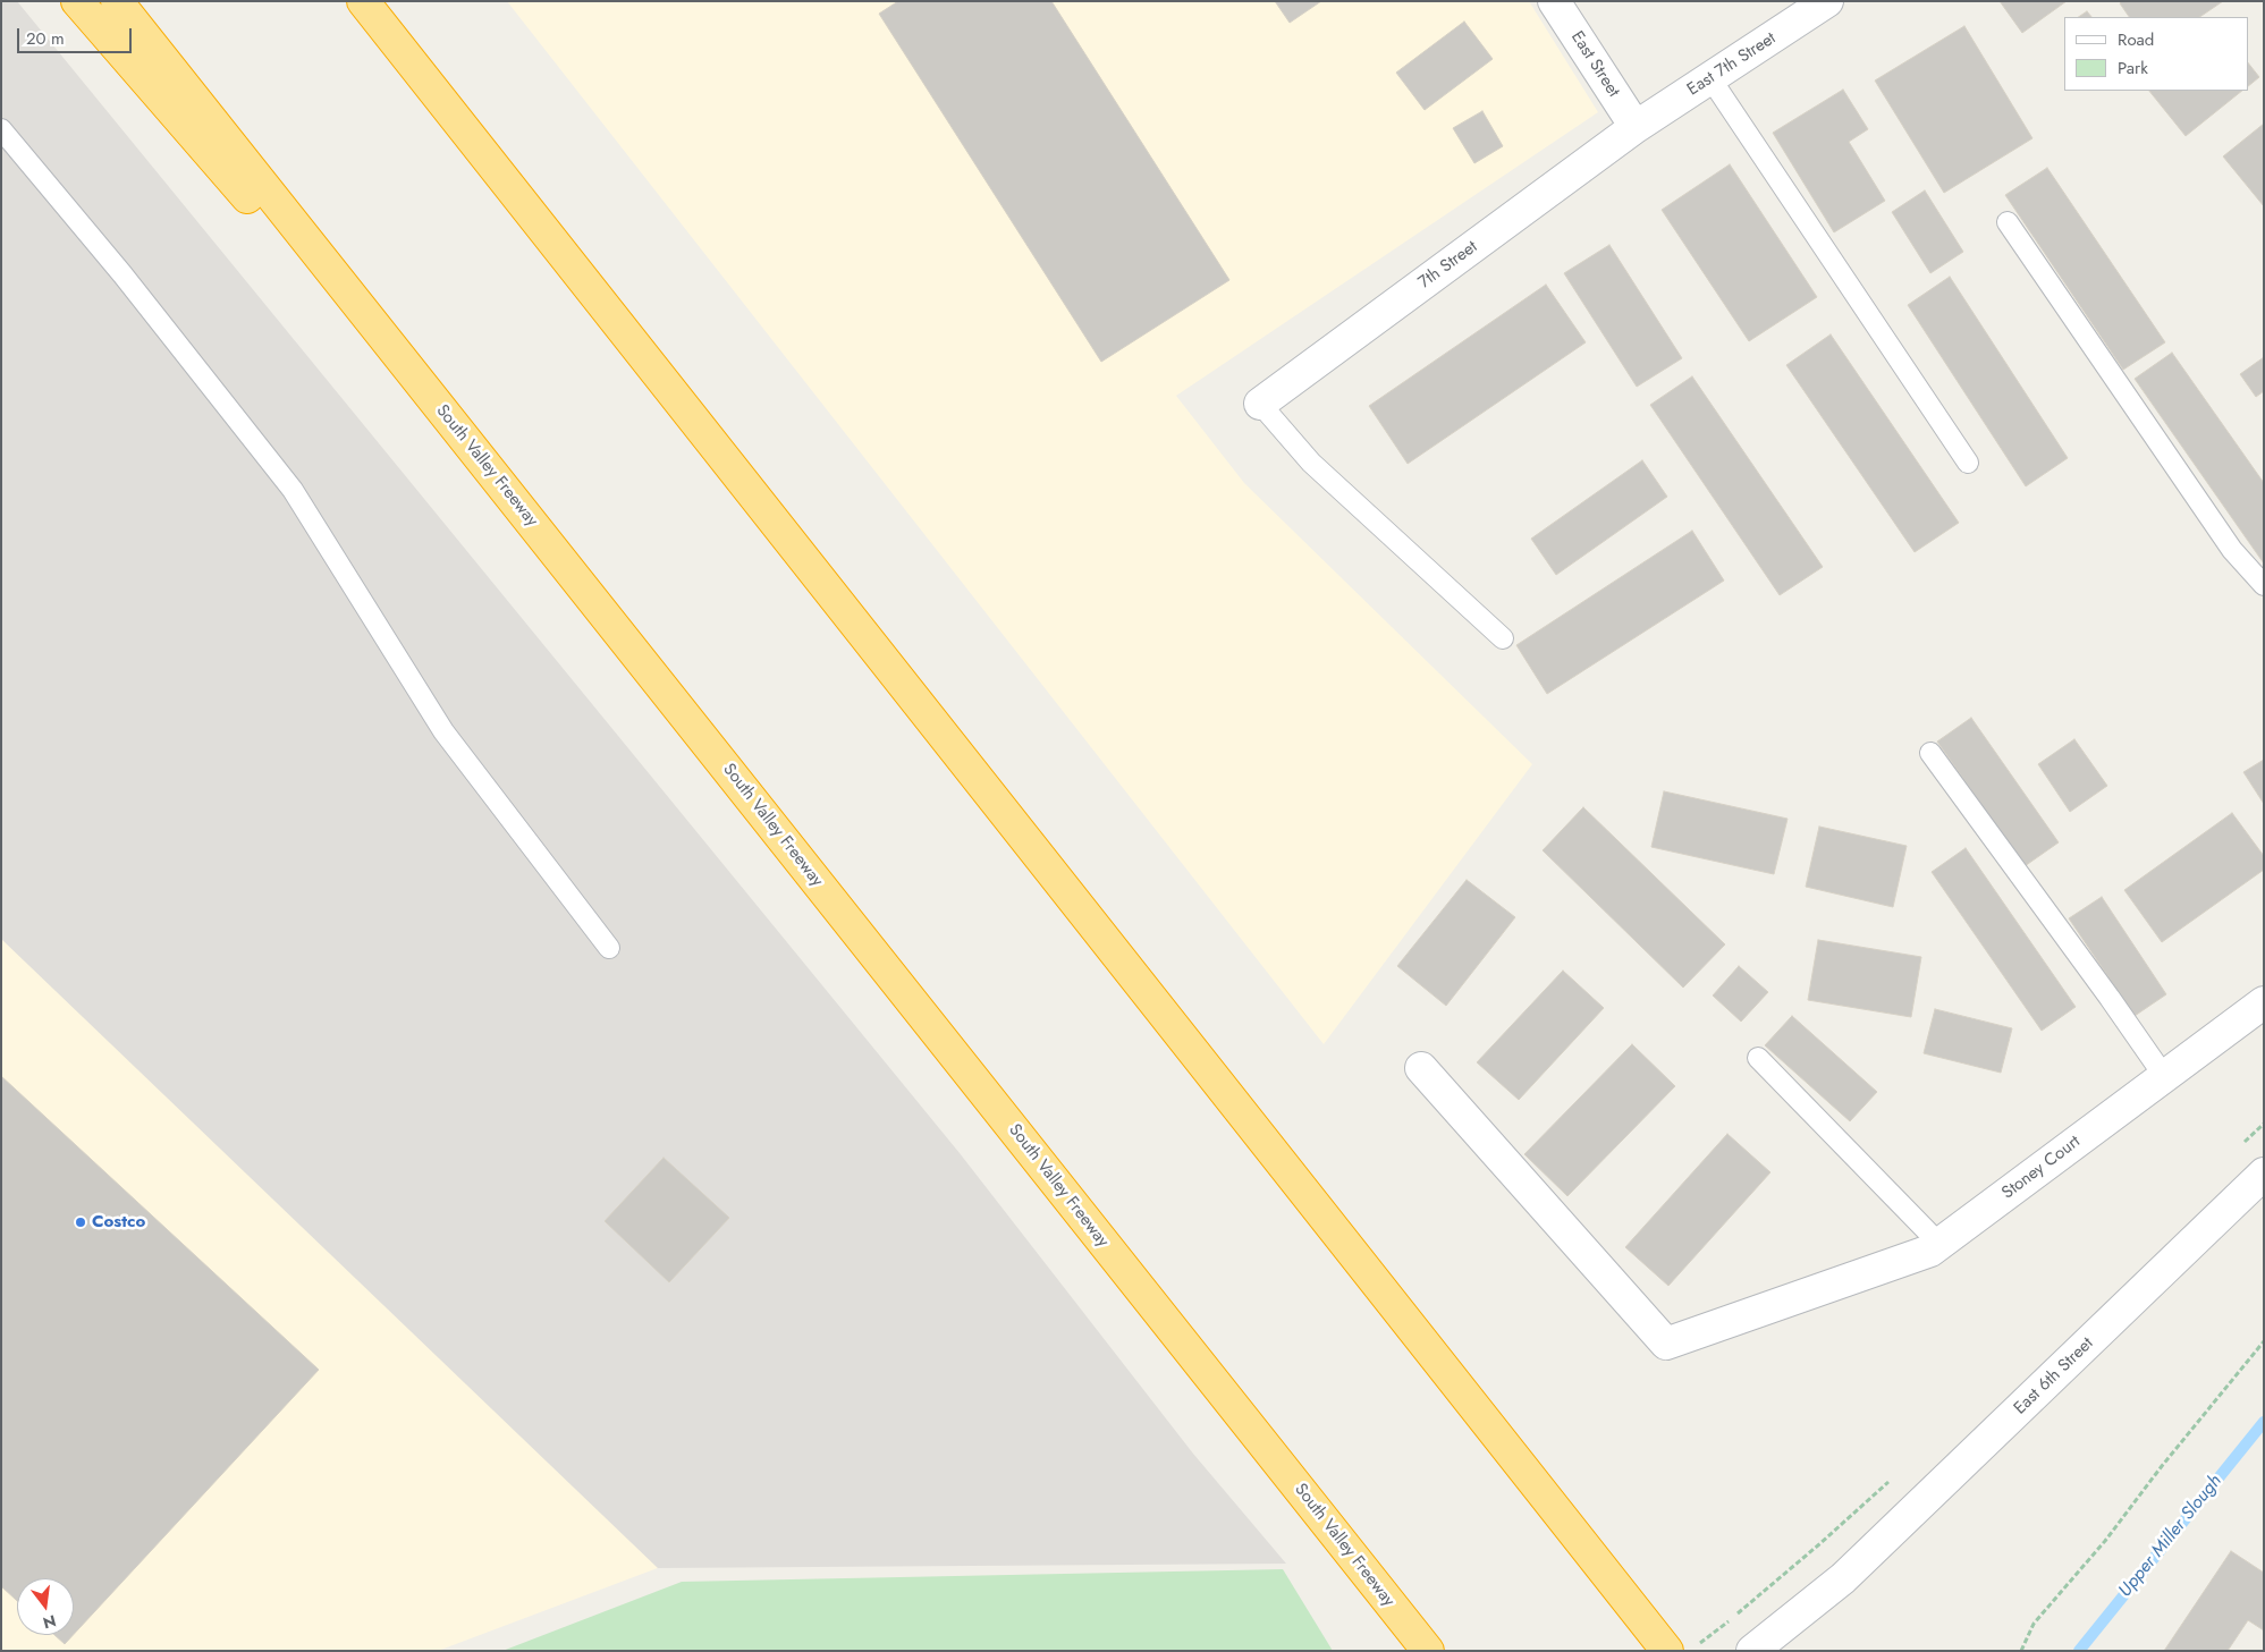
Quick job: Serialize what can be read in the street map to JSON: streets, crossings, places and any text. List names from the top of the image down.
{
  "streets": {
    "highway": ["South Valley Freeway"],
    "street": [
      "East Street",
      "East 7th Street",
      "7th Street",
      "Stoney Court",
      "East 6th Street"
    ]
  },
  "crossings": [
    ["East Street", "East 7th Street"],
    ["East Street", "7th Street"],
    ["East 7th Street", "7th Street"]
  ],
  "water": ["Upper Miller Slough"],
  "places": ["Costco"],
  "legend": ["Road", "Park"],
  "scale_bar": "20 m",
  "north": "bottom"
}
